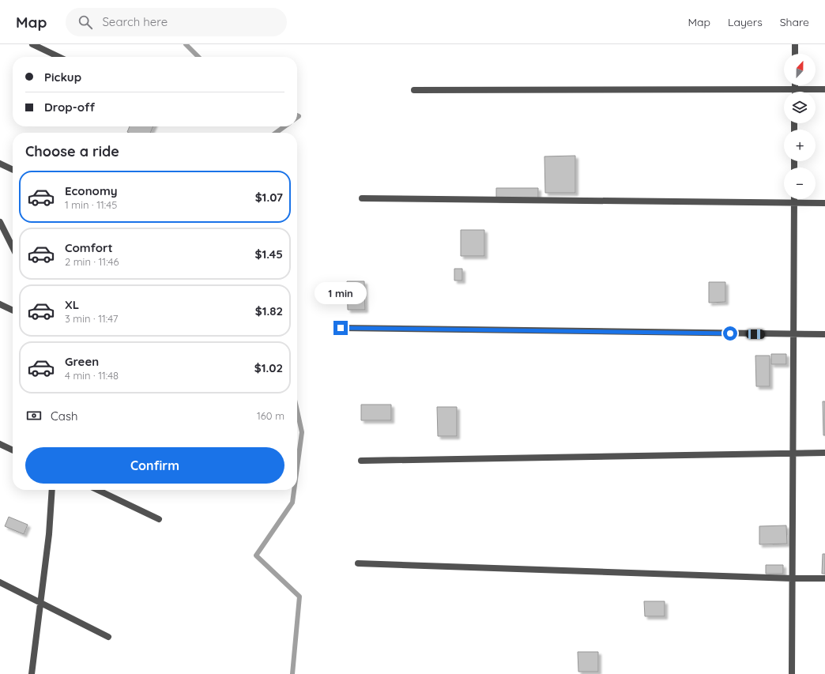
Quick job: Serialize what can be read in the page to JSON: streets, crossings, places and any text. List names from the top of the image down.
{
  "north": "top",
  "page": {
    "header": "Map",
    "search": "Search here",
    "nav": ["Map", "Layers", "Share"],
    "map_buttons": ["+", "−"],
    "banner": ["Pickup", "Drop-off"],
    "heading": "Choose a ride",
    "list": [
      {
        "name": "Economy",
        "note": "1 min · 11:45",
        "value": "$1.07"
      },
      {
        "name": "Comfort",
        "note": "2 min · 11:46",
        "value": "$1.45"
      },
      {
        "name": "XL",
        "note": "3 min · 11:47",
        "value": "$1.82"
      },
      {
        "name": "Green",
        "note": "4 min · 11:48",
        "value": "$1.02"
      }
    ],
    "bubble": "1 min",
    "pay": ["Cash", "160 m"],
    "buttons": "Confirm"
  }
}
